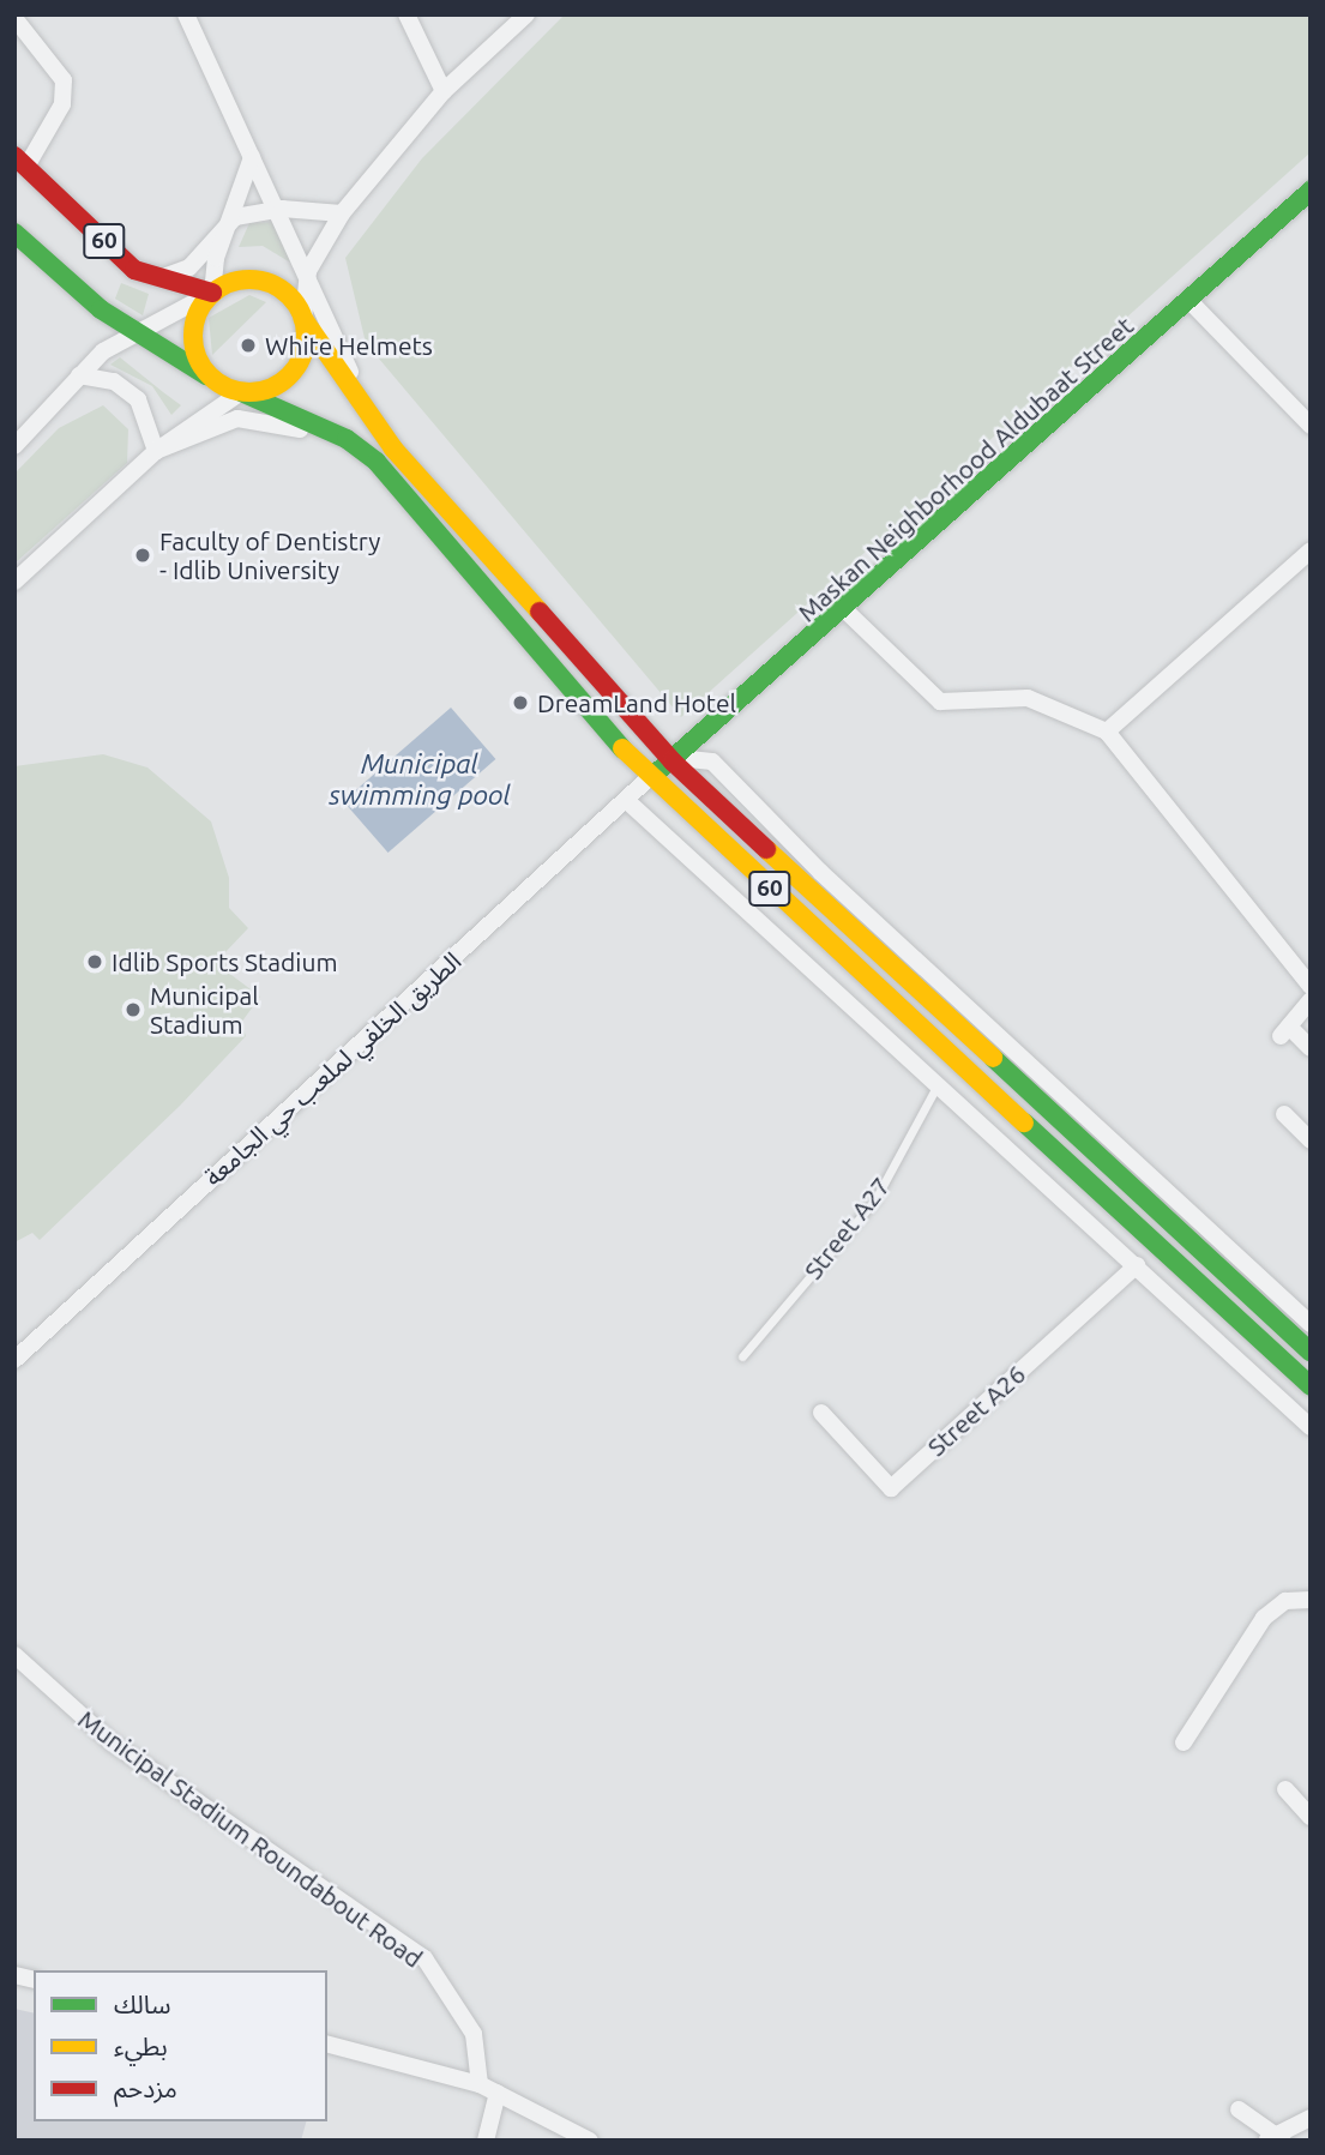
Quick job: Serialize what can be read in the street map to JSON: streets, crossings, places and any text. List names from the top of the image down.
{
  "streets": {
    "main road": ["60", "Maskan Neighborhood Aldubaat Street"],
    "street": ["الطريق الخلفي لملعب حي الجامعة", "Street A26", "Municipal Stadium Roundabout Road"],
    "lane": ["Street A27"]
  },
  "crossings": [
    ["60", "Maskan Neighborhood Aldubaat Street"],
    ["60", "الطريق الخلفي لملعب حي الجامعة"],
    ["Maskan Neighborhood Aldubaat Street", "الطريق الخلفي لملعب حي الجامعة"]
  ],
  "water": ["Municipal swimming pool"],
  "places": [
    "White Helmets",
    "Faculty of Dentistry - Idlib University",
    "DreamLand Hotel",
    "Idlib Sports Stadium",
    "Municipal Stadium"
  ],
  "legend": ["سالك", "بطيء", "مزدحم"]
}
